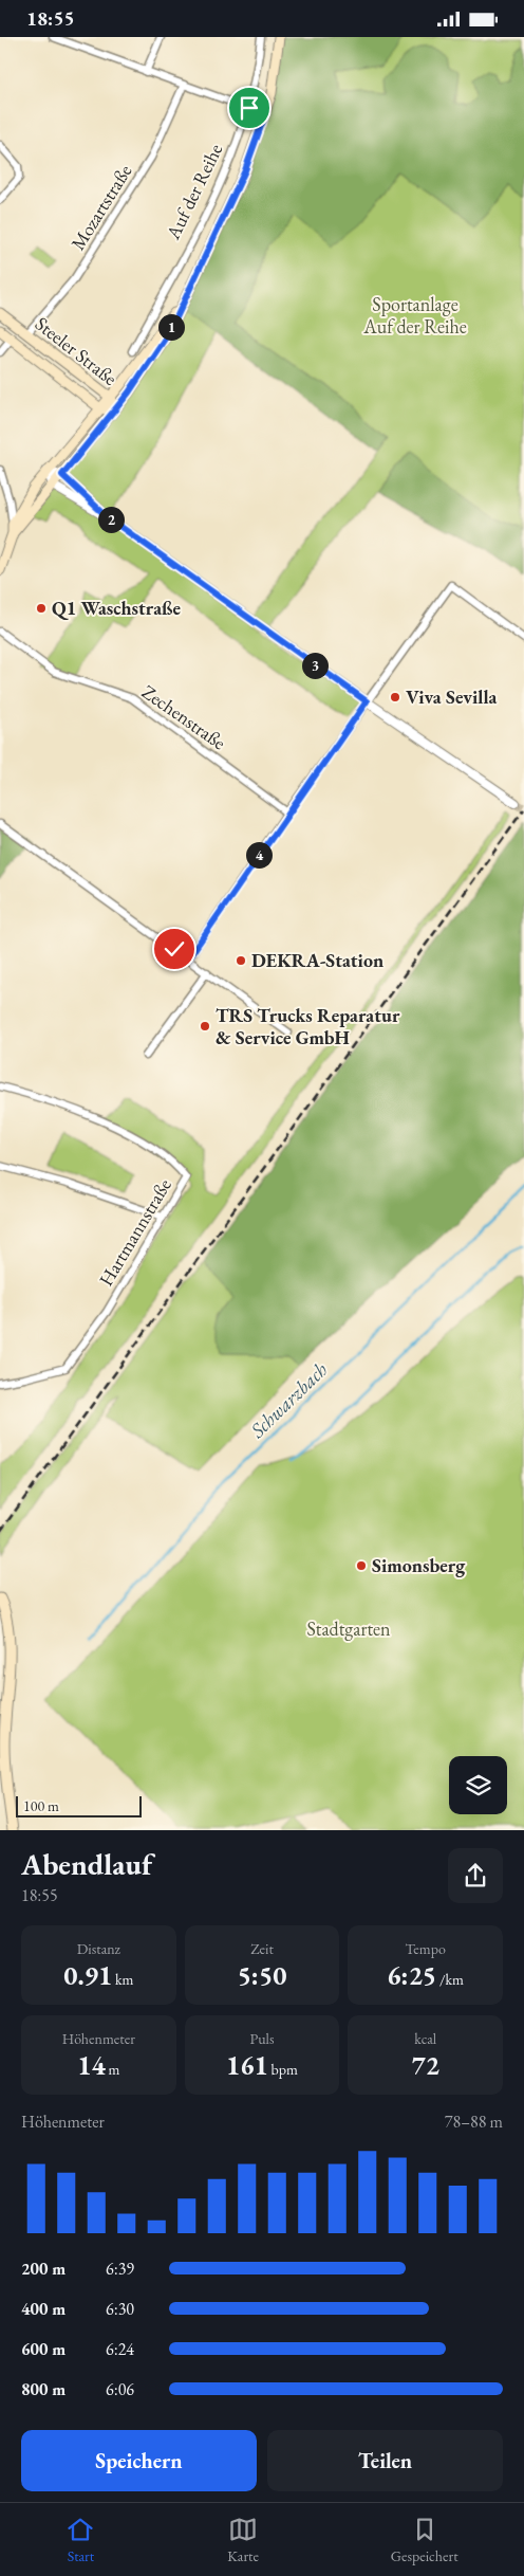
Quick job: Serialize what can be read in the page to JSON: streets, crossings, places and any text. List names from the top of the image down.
{
  "streets": {
    "main road": ["Auf der Reihe", "Steeler Straße"],
    "street": ["Mozartstraße", "Zechenstraße", "Hartmannstraße"]
  },
  "crossings": [
    ["Auf der Reihe", "Steeler Straße"],
    ["Mozartstraße", "Steeler Straße"]
  ],
  "water": ["Schwarzbach"],
  "parks": ["Sportanlage Auf der Reihe", "Stadtgarten"],
  "places": [
    "Q1 Waschstraße",
    "Viva Sevilla",
    "DEKRA-Station",
    "TRS Trucks Reparatur & Service GmbH",
    "Simonsberg"
  ],
  "scale_bar": "100 m",
  "page": {
    "status": "18:55",
    "pins": [
      "1",
      "2",
      "3",
      "4"
    ],
    "scale": "100 m",
    "heading": ["Abendlauf", "18:55"],
    "stats": [
      ["Distanz", "0.91 km"],
      ["Zeit", "5:50"],
      ["Tempo", "6:25 /km"],
      ["Höhenmeter", "14 m"],
      ["Puls", "161 bpm"],
      ["kcal", "72"]
    ],
    "chart": ["Höhenmeter", "78–88 m"],
    "list": [
      {
        "name": "200 m",
        "note": "6:39"
      },
      {
        "name": "400 m",
        "note": "6:30"
      },
      {
        "name": "600 m",
        "note": "6:24"
      },
      {
        "name": "800 m",
        "note": "6:06"
      }
    ],
    "buttons": ["Speichern", "Teilen"],
    "tabs": ["Start", "Karte", "Gespeichert"]
  }
}
